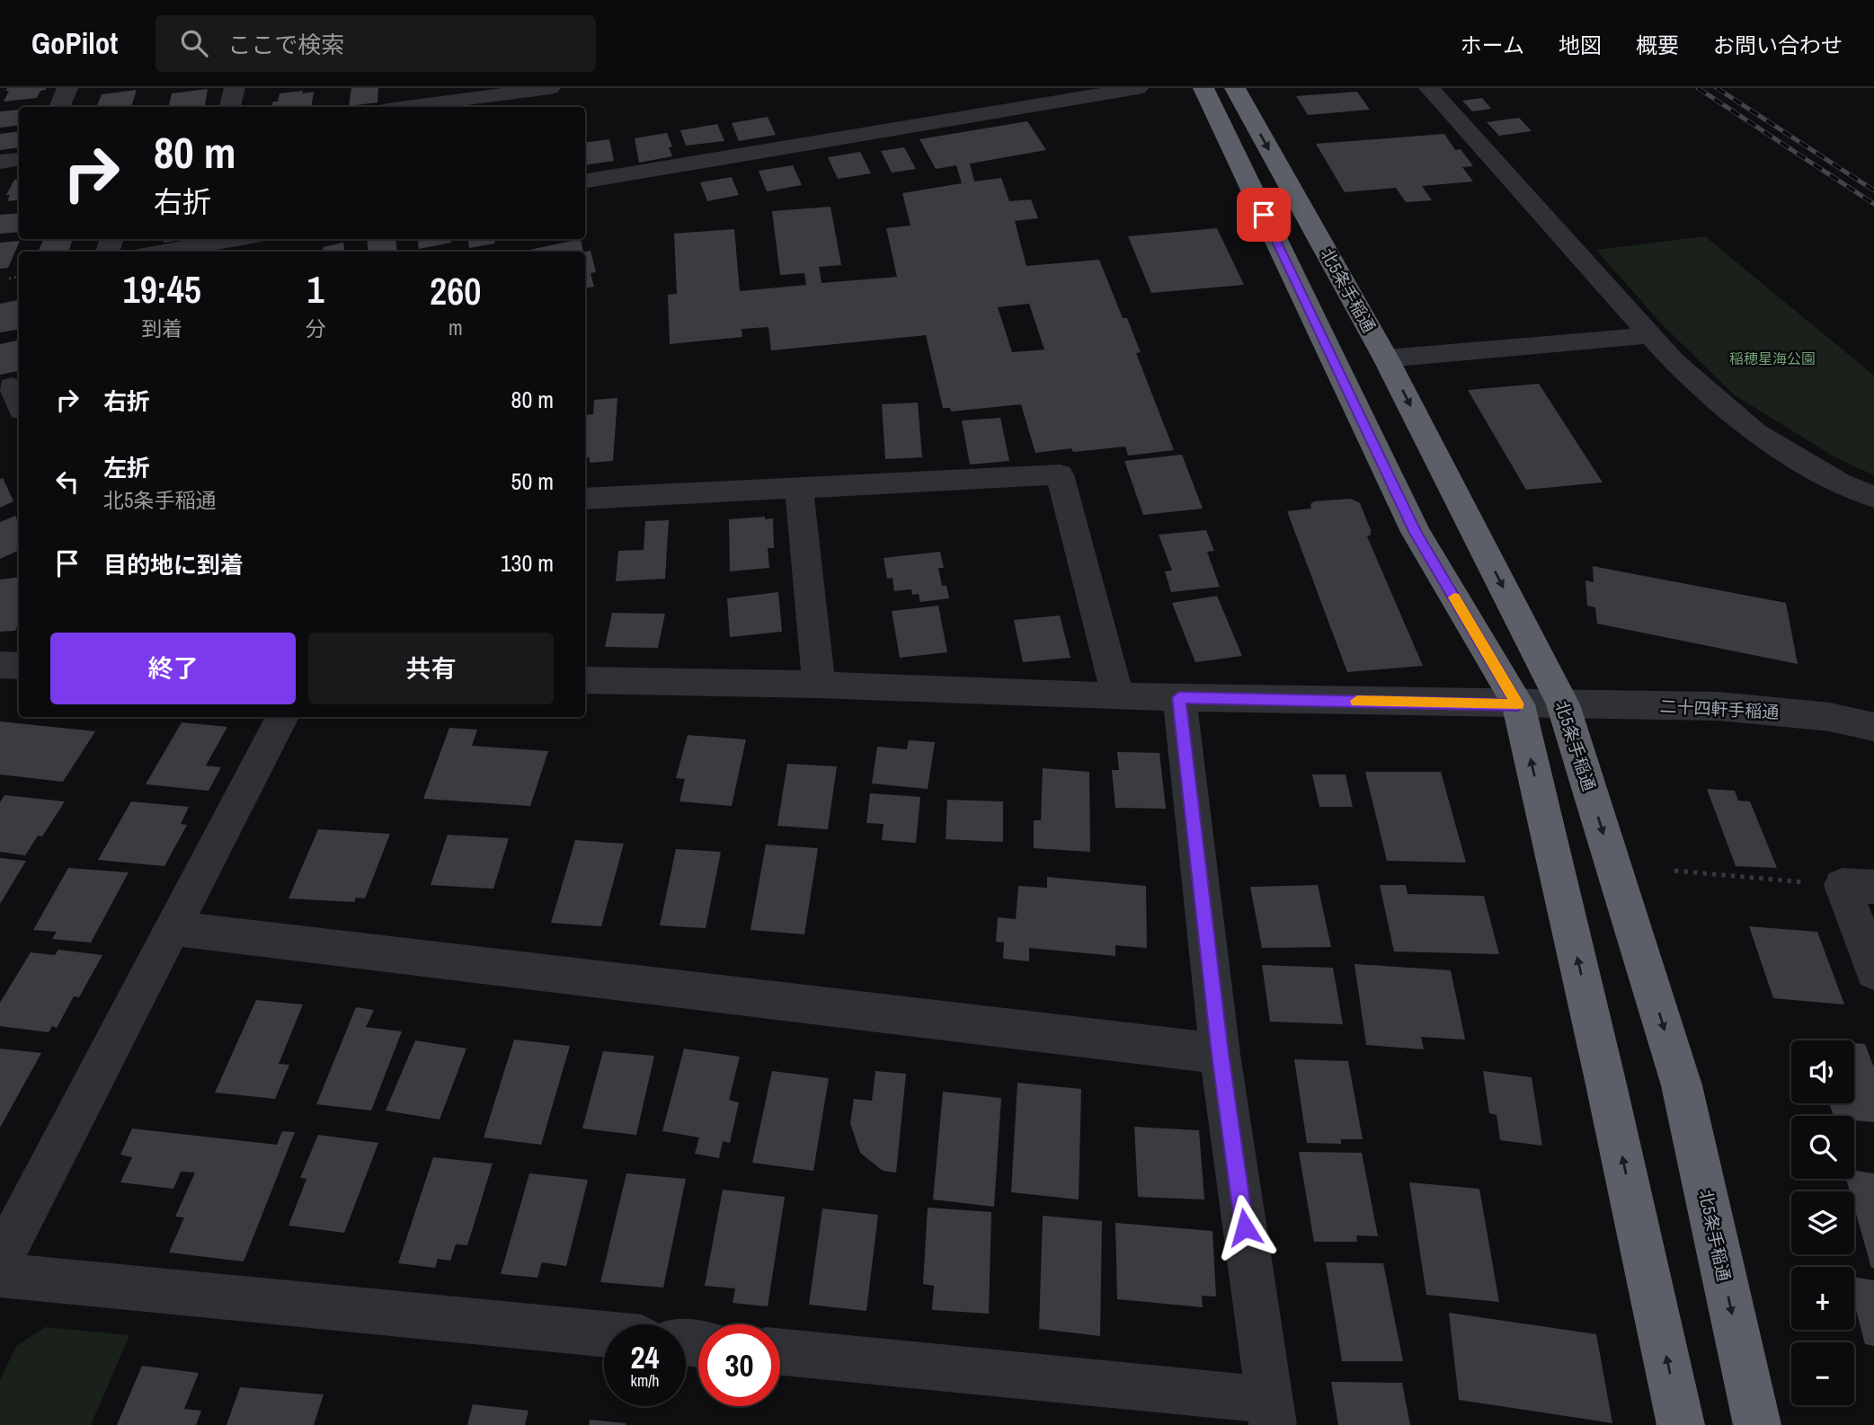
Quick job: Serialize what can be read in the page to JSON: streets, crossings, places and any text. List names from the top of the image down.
{
  "streets": {
    "highway": ["北5条手稲通"],
    "street": ["二十四軒手稲通"]
  },
  "crossings": [
    ["北5条手稲通", "二十四軒手稲通"]
  ],
  "parks": ["稲穂星海公園"],
  "page": {
    "header": "GoPilot",
    "search": "ここで検索",
    "nav": [
      "ホーム",
      "地図",
      "概要",
      "お問い合わせ"
    ],
    "turn": ["80 m", "右折"],
    "eta": [
      "19:45",
      "到着",
      "1",
      "分",
      "260",
      "m"
    ],
    "list": [
      {
        "name": "右折",
        "value": "80 m"
      },
      {
        "name": "左折",
        "note": "北5条手稲通",
        "value": "50 m"
      },
      {
        "name": "目的地に到着",
        "value": "130 m"
      }
    ],
    "buttons": ["終了", "共有"],
    "map_buttons": ["+", "−"],
    "speed": "24 km/h",
    "limit": "30"
  }
}
